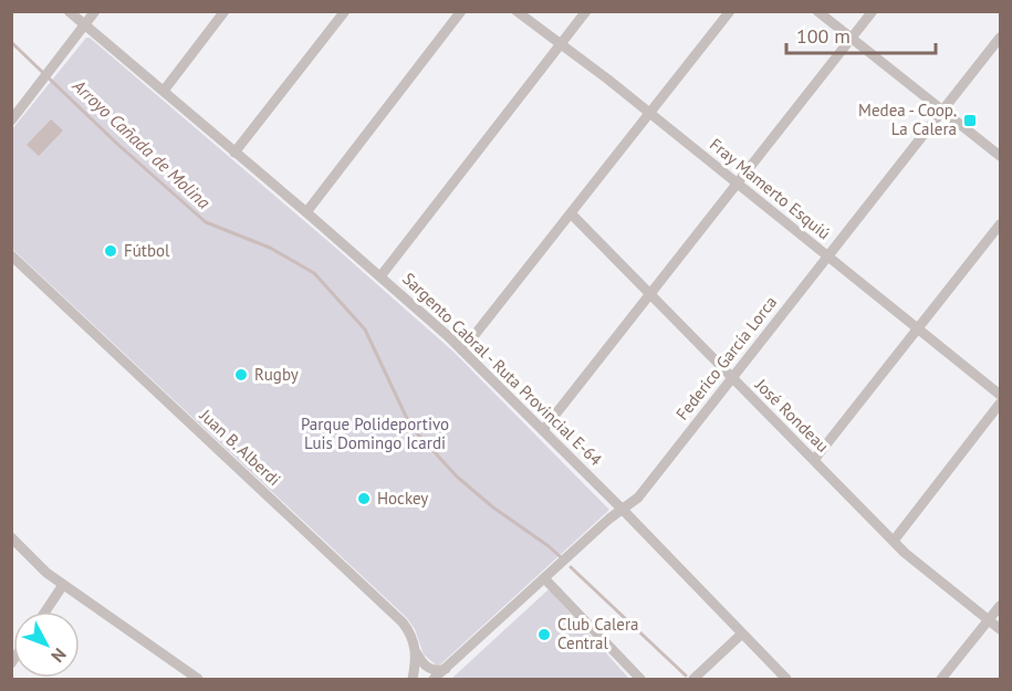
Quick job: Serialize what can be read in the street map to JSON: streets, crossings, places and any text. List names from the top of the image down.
{
  "streets": {
    "street": [
      "Fray Mamerto Esquiú",
      "Federico García Lorca",
      "Sargento Cabral - Ruta Provincial E-64",
      "José Rondeau",
      "Juan B. Alberdi"
    ]
  },
  "crossings": [
    ["Fray Mamerto Esquiú", "Federico García Lorca"],
    ["Federico García Lorca", "Sargento Cabral - Ruta Provincial E-64"],
    ["Federico García Lorca", "José Rondeau"]
  ],
  "water": ["Arroyo Cañada de Molina"],
  "parks": ["Parque Polideportivo Luis Domingo Icardi"],
  "places": {
    "transit": ["Medea - Coop. La Calera"],
    "other": [
      "Fútbol",
      "Rugby",
      "Hockey",
      "Club Calera Central"
    ]
  },
  "scale_bar": "100 m",
  "north": "bottom right"
}
